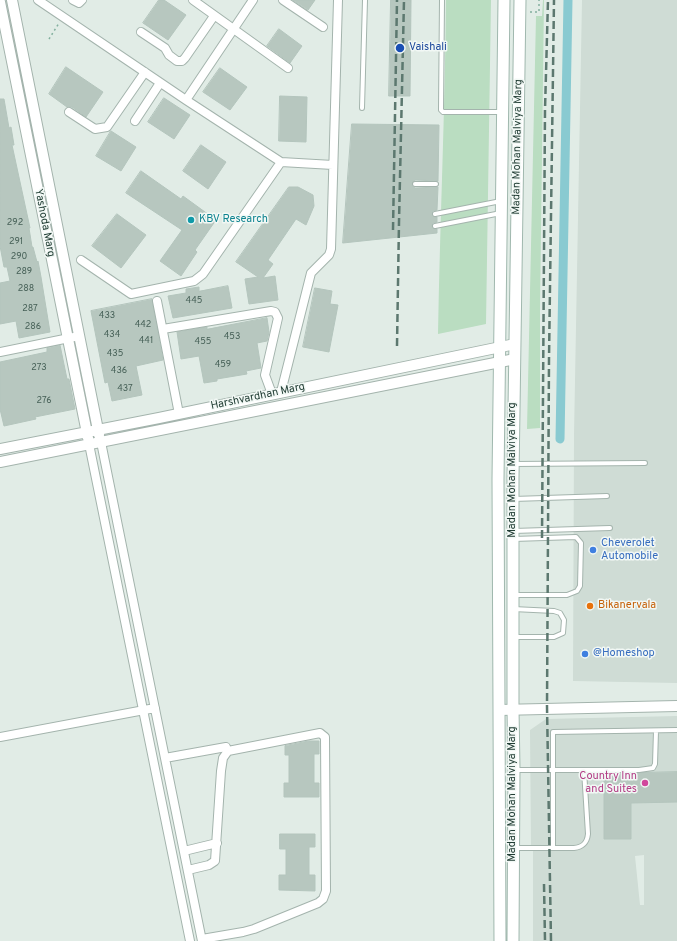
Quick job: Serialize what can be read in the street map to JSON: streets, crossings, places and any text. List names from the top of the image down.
{
  "streets": {
    "main road": ["Madan Mohan Malviya Marg"],
    "street": ["Yashoda Marg", "Harshvardhan Marg"]
  },
  "crossings": [
    ["Madan Mohan Malviya Marg", "Harshvardhan Marg"],
    ["Yashoda Marg", "Harshvardhan Marg"]
  ],
  "places": [
    "Vaishali",
    "KBV Research",
    "Cheverolet Automobile",
    "Bikanervala",
    "@Homeshop",
    "Country Inn and Suites"
  ],
  "house_numbers": [
    "292",
    "291",
    "290",
    "289",
    "288",
    "445",
    "287",
    "433",
    "442",
    "286",
    "434",
    "453",
    "441",
    "455",
    "435",
    "459",
    "273",
    "436",
    "437",
    "276"
  ]
}
